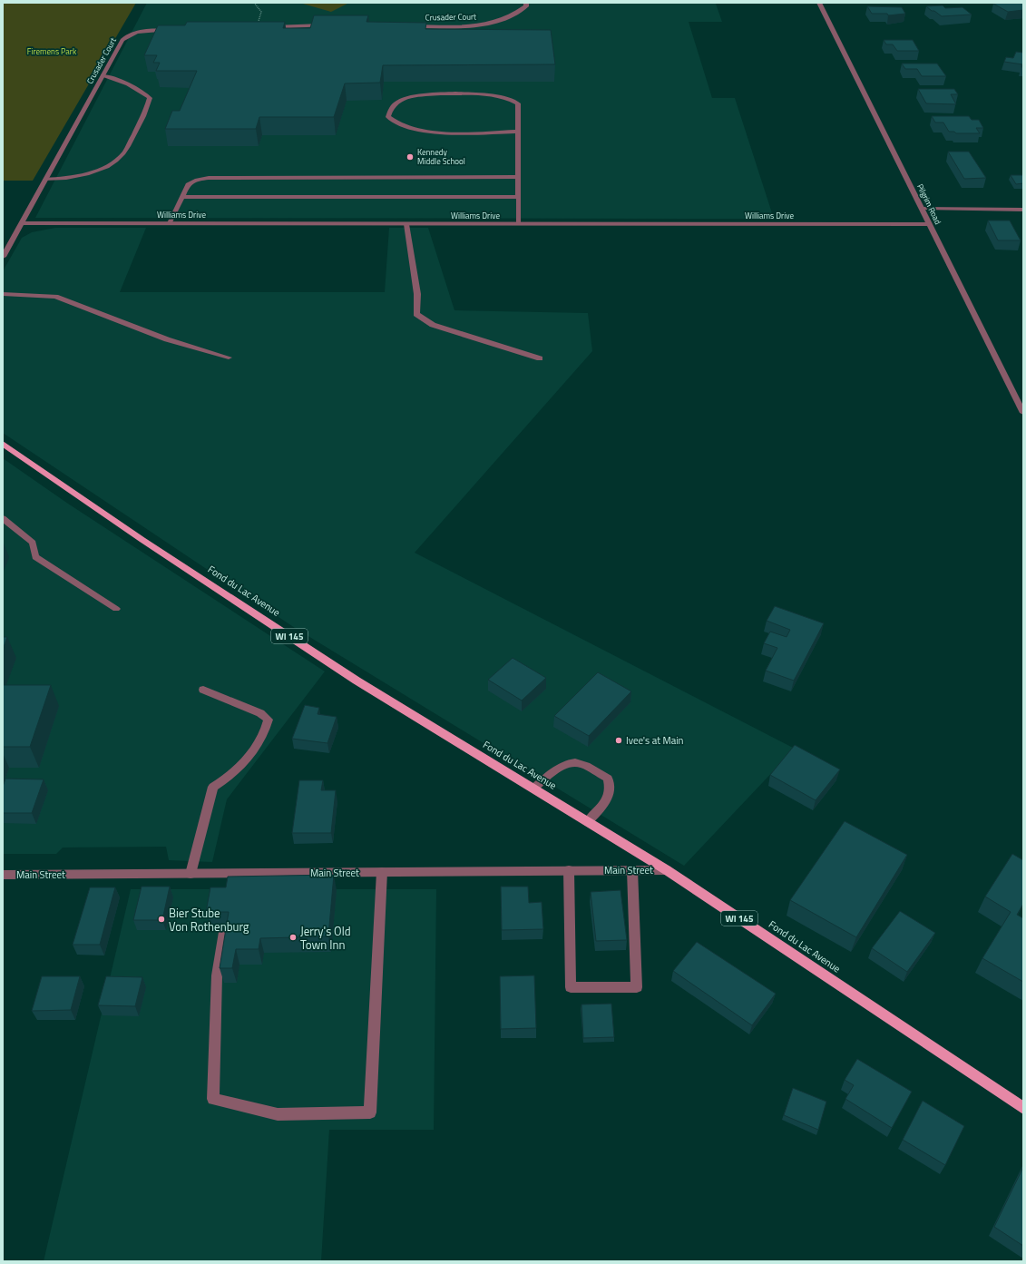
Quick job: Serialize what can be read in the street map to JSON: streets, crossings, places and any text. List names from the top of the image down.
{
  "streets": {
    "main road": ["Fond du Lac Avenue", "WI 145"],
    "street": [
      "Crusader Court",
      "Pilgrim Road",
      "Williams Drive",
      "Main Street"
    ]
  },
  "crossings": [
    ["Crusader Court", "Williams Drive"],
    ["Pilgrim Road", "Williams Drive"],
    ["Fond du Lac Avenue", "Main Street"]
  ],
  "parks": ["Firemens Park"],
  "places": [
    "Kennedy Middle School",
    "Ivee's at Main",
    "Bier Stube Von Rothenburg",
    "Jerry's Old Town Inn"
  ]
}
